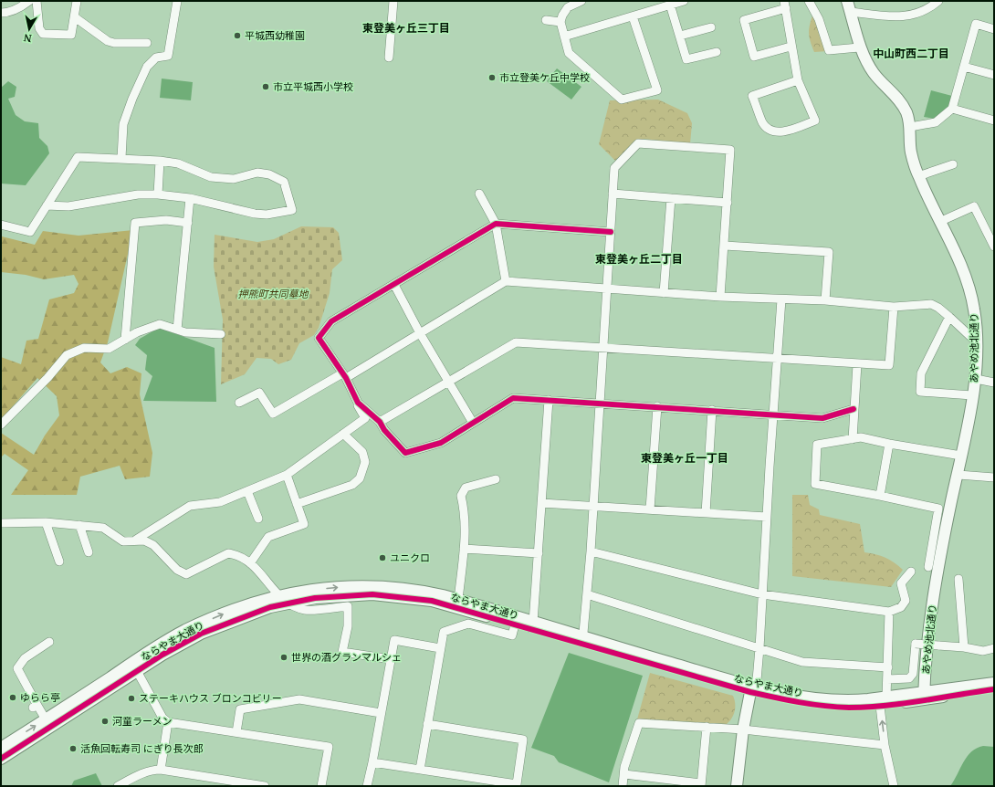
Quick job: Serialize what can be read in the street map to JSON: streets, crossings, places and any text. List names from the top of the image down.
{
  "streets": {
    "street": ["あやめ池北通り", "ならやま大通り"]
  },
  "crossings": [
    ["あやめ池北通り", "ならやま大通り"]
  ],
  "districts": [
    "東登美ヶ丘三丁目",
    "中山町西二丁目",
    "東登美ヶ丘二丁目",
    "東登美ヶ丘一丁目"
  ],
  "parks": ["押熊町共同墓地"],
  "places": [
    "平城西幼稚園",
    "市立登美ケ丘中学校",
    "市立平城西小学校",
    "ユニクロ",
    "世界の酒グランマルシェ",
    "ゆらら亭",
    "ステーキハウス ブロンコビリー",
    "河童ラーメン",
    "活魚回転寿司 にぎり長次郎"
  ],
  "north": "bottom"
}
